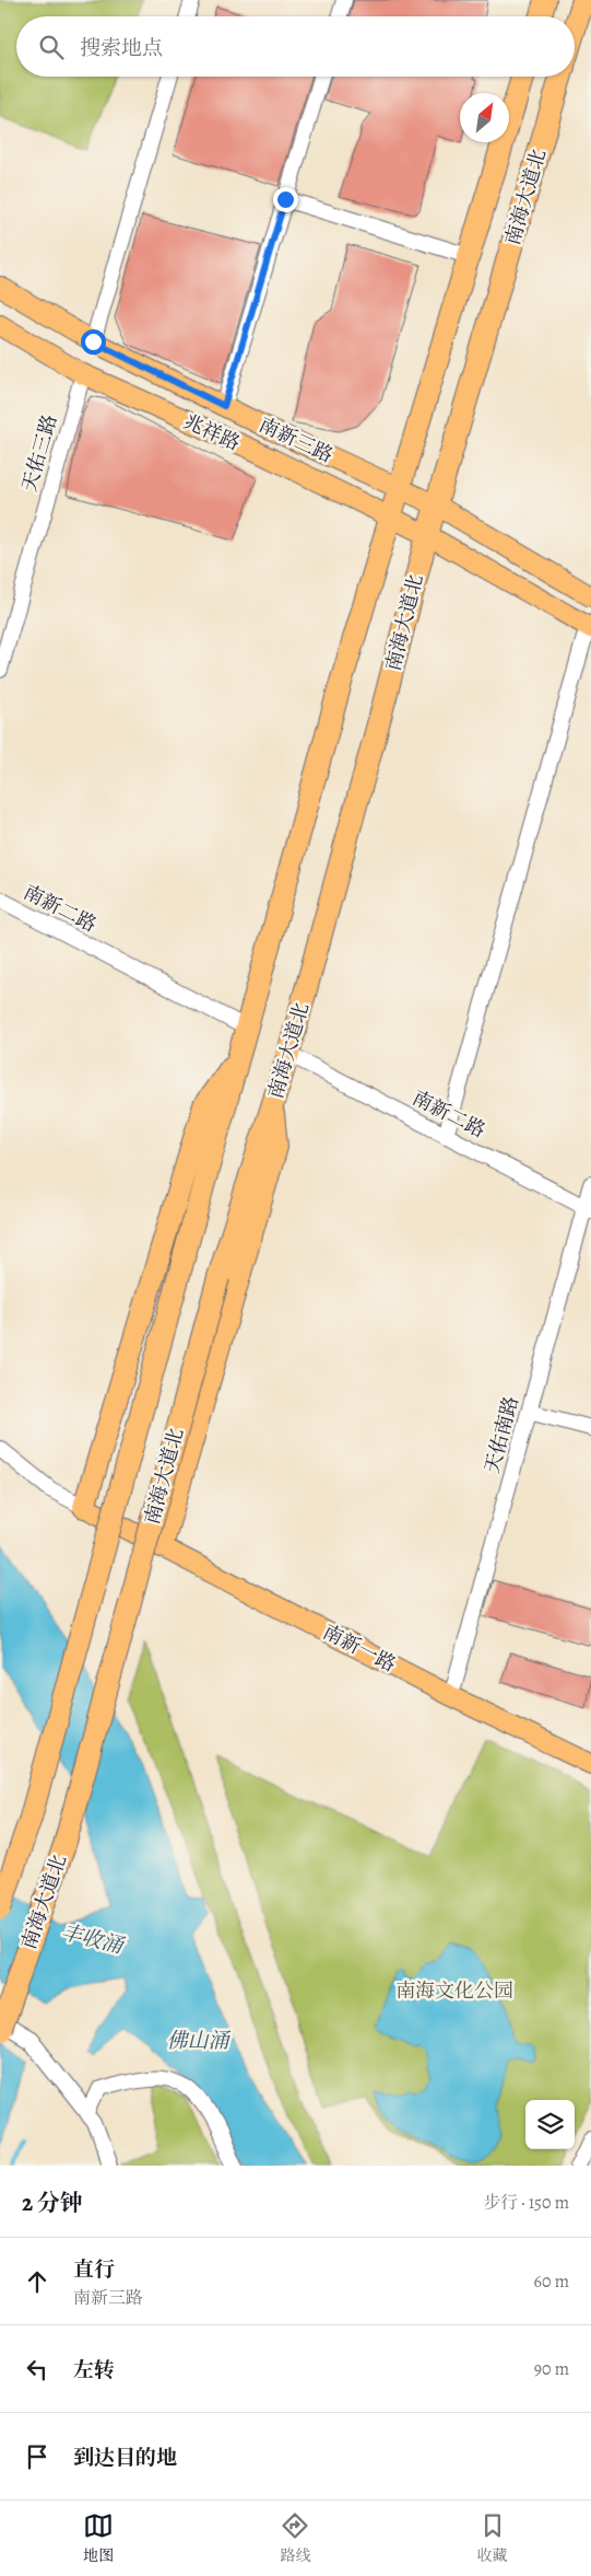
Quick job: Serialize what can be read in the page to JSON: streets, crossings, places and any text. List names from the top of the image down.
{
  "streets": {
    "highway": ["南海大道北"],
    "main road": ["兆祥路", "南新三路", "南新一路"],
    "street": ["天佑三路", "南新二路", "天佑南路"]
  },
  "crossings": [
    ["南海大道北", "兆祥路"],
    ["南海大道北", "南新三路"],
    ["南海大道北", "南新二路"],
    ["兆祥路", "天佑三路"],
    ["南新二路", "天佑南路"],
    ["天佑南路", "南新一路"]
  ],
  "water": ["丰收涌", "佛山涌"],
  "parks": ["南海文化公园"],
  "north": "top right",
  "page": {
    "search": "搜索地点",
    "heading": ["2 分钟", "步行 · 150 m"],
    "list": [
      ["直行", "南新三路", "60 m"],
      ["左转", "90 m"],
      "到达目的地"
    ],
    "nav": ["地图", "路线", "收藏"]
  }
}
